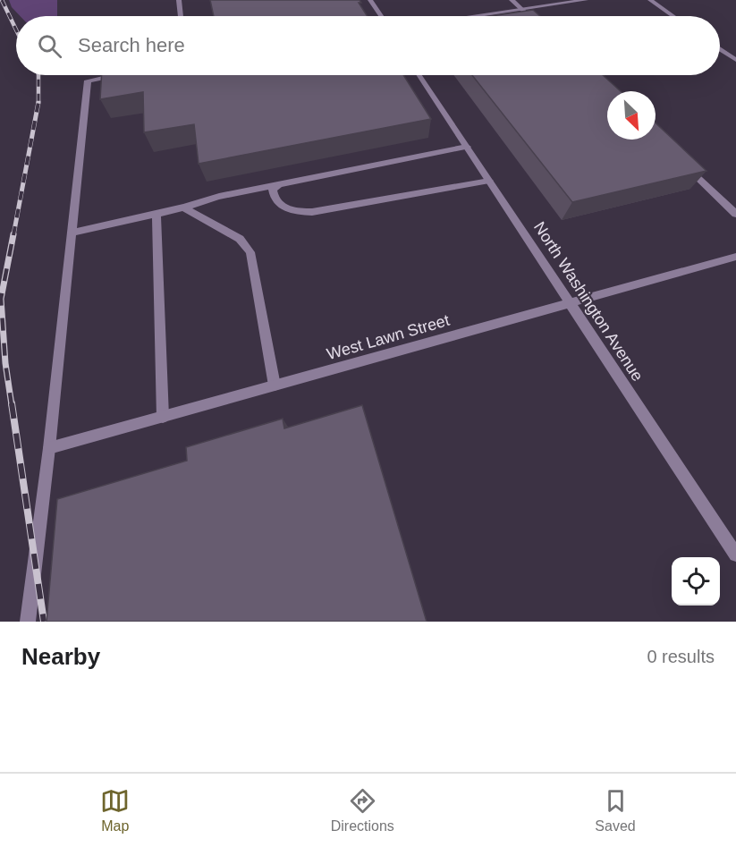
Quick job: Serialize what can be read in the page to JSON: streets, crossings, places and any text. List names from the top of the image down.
{
  "streets": {
    "street": ["North Washington Avenue", "West Lawn Street"]
  },
  "crossings": [
    ["North Washington Avenue", "West Lawn Street"]
  ],
  "north": "bottom right",
  "page": {
    "search": "Search here",
    "heading": ["Nearby", "0 results"],
    "nav": ["Map", "Directions", "Saved"]
  }
}
